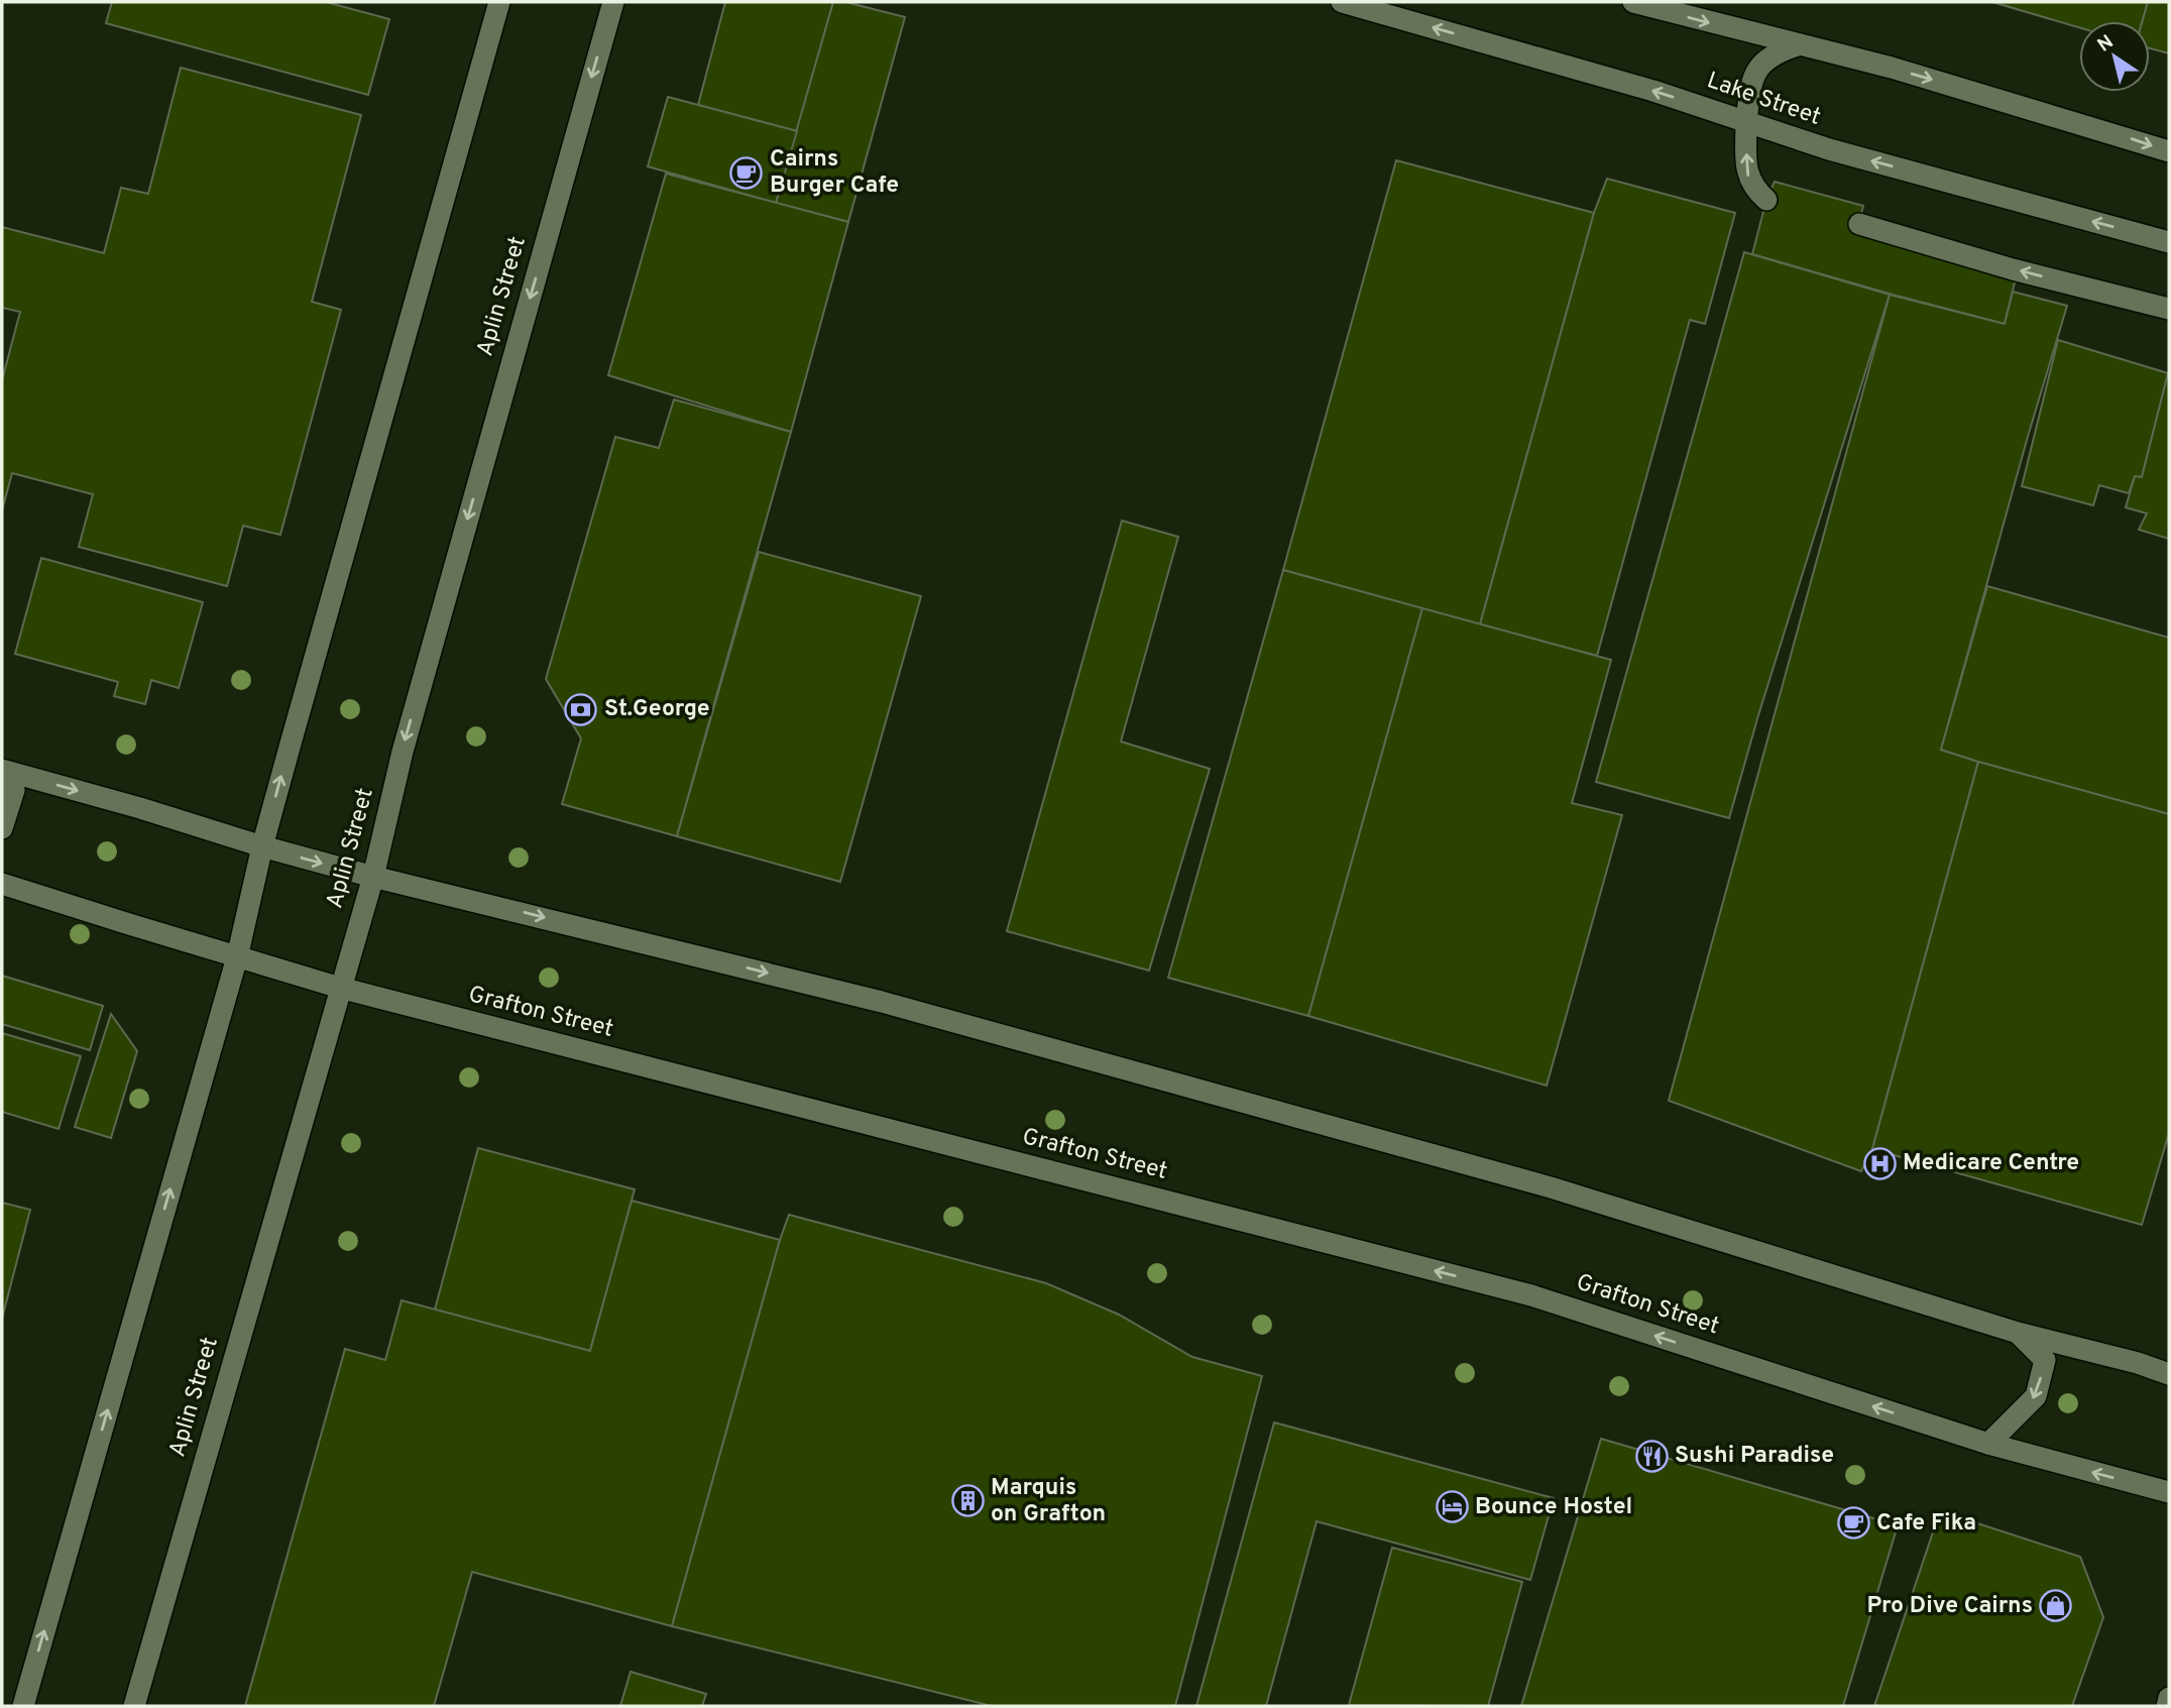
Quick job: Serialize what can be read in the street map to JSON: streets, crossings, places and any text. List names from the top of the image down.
{
  "streets": {
    "street": ["Lake Street", "Aplin Street", "Grafton Street"]
  },
  "crossings": [
    ["Aplin Street", "Grafton Street"]
  ],
  "places": {
    "cafe": ["Cairns Burger Cafe", "Cafe Fika"],
    "bank": ["St.George"],
    "hospital": ["Medicare Centre"],
    "restaurant": ["Sushi Paradise"],
    "building": ["Marquis on Grafton"],
    "hotel": ["Bounce Hostel"],
    "shop": ["Pro Dive Cairns"]
  },
  "north": "top left"
}
